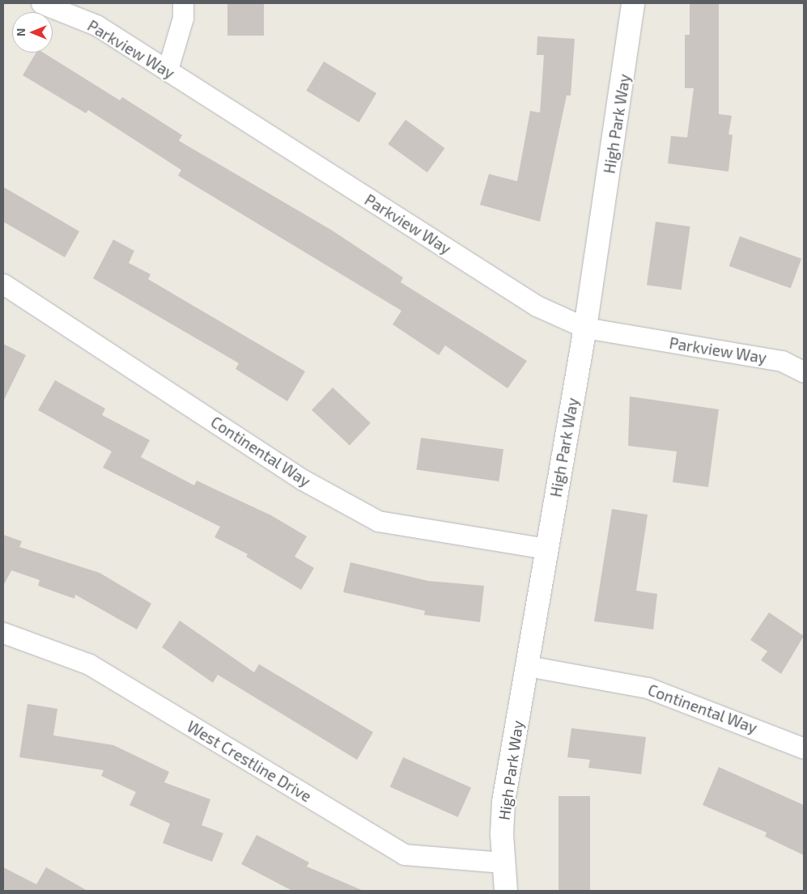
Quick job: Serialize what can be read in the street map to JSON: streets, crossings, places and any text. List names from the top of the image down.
{
  "streets": {
    "street": [
      "Parkview Way",
      "High Park Way",
      "Continental Way",
      "West Crestline Drive"
    ]
  },
  "crossings": [
    ["Parkview Way", "High Park Way"],
    ["High Park Way", "Continental Way"],
    ["High Park Way", "West Crestline Drive"]
  ],
  "north": "left"
}
